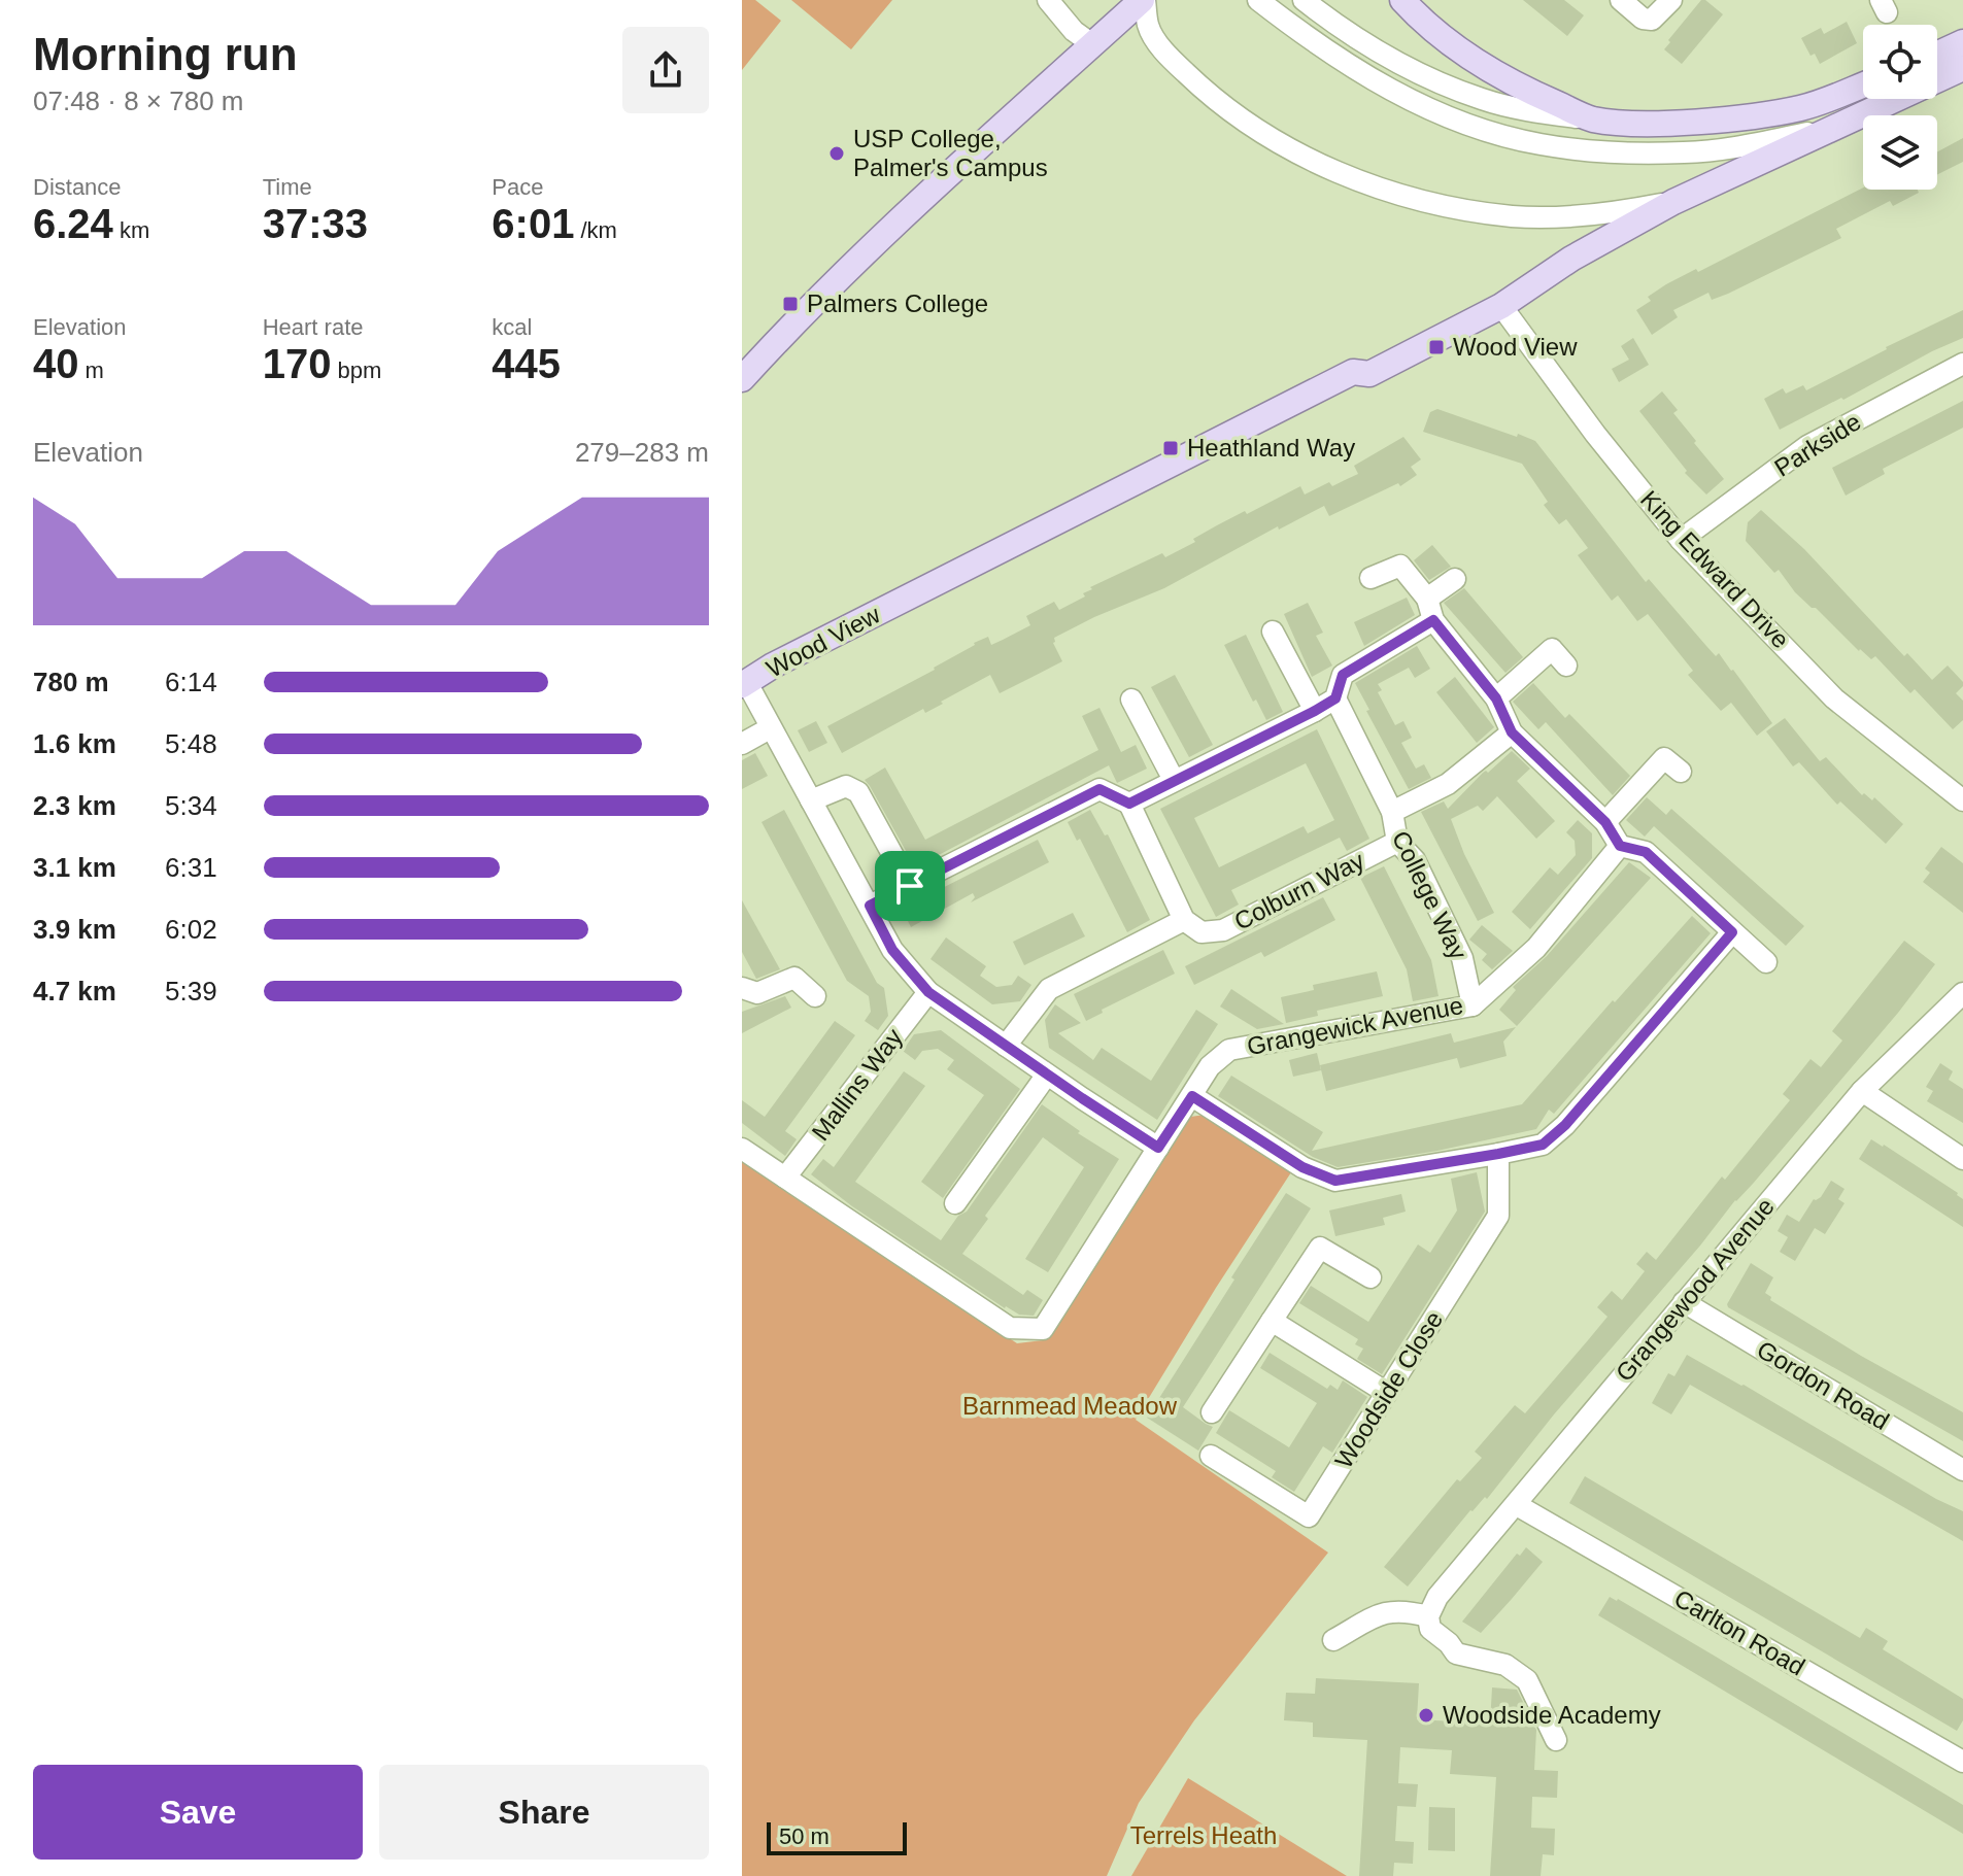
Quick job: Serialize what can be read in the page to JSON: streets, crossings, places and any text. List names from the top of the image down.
{
  "streets": {
    "main road": ["Wood View"],
    "street": [
      "Parkside",
      "King Edward Drive",
      "Colburn Way",
      "College Way",
      "Grangewick Avenue",
      "Mallins Way",
      "Grangewood Avenue",
      "Gordon Road",
      "Woodside Close",
      "Carlton Road"
    ]
  },
  "crossings": [
    ["Parkside", "King Edward Drive"],
    ["King Edward Drive", "Wood View"],
    ["Colburn Way", "College Way"],
    ["College Way", "Grangewick Avenue"],
    ["Grangewick Avenue", "Mallins Way"],
    ["Grangewood Avenue", "Gordon Road"],
    ["Grangewood Avenue", "Carlton Road"]
  ],
  "parks": ["Barnmead Meadow", "Terrels Heath"],
  "places": {
    "other": ["USP College, Palmer's Campus", "Woodside Academy"],
    "transit": ["Palmers College", "Wood View", "Heathland Way"]
  },
  "scale_bar": "50 m",
  "page": {
    "heading": ["Morning run", "07:48 · 8 × 780 m"],
    "stats": [
      ["Distance", "6.24 km"],
      ["Time", "37:33"],
      ["Pace", "6:01 /km"],
      ["Elevation", "40 m"],
      ["Heart rate", "170 bpm"],
      ["kcal", "445"]
    ],
    "chart": ["Elevation", "279–283 m"],
    "list": [
      {
        "name": "780 m",
        "note": "6:14"
      },
      {
        "name": "1.6 km",
        "note": "5:48"
      },
      {
        "name": "2.3 km",
        "note": "5:34"
      },
      {
        "name": "3.1 km",
        "note": "6:31"
      },
      {
        "name": "3.9 km",
        "note": "6:02"
      },
      {
        "name": "4.7 km",
        "note": "5:39"
      }
    ],
    "buttons": ["Save", "Share"],
    "scale": "50 m"
  }
}
